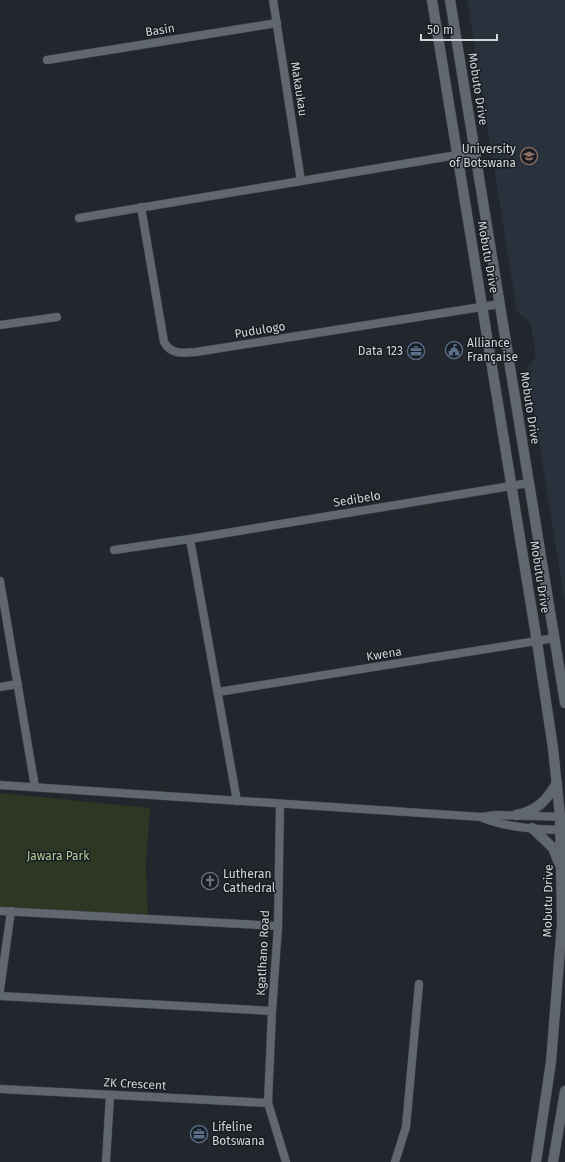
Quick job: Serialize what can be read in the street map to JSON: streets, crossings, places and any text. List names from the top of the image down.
{
  "streets": {
    "main road": ["Mobuto Drive", "Mobutu Drive"],
    "street": [
      "Basin",
      "Makaukau",
      "Pudulogo",
      "Sedibelo",
      "Kwena",
      "Kgatlhano Road",
      "ZK Crescent"
    ]
  },
  "crossings": [
    ["Basin", "Makaukau"],
    ["Mobuto Drive", "Pudulogo"],
    ["Mobuto Drive", "Sedibelo"],
    ["Mobuto Drive", "Kwena"],
    ["Mobutu Drive", "Pudulogo"],
    ["Mobutu Drive", "Sedibelo"],
    ["Mobutu Drive", "Kwena"],
    ["Kgatlhano Road", "ZK Crescent"]
  ],
  "parks": ["Jawara Park"],
  "places": {
    "school or university": ["University of Botswana"],
    "public building": ["Alliance Française"],
    "office": ["Data 123", "Lifeline Botswana"],
    "church": ["Lutheran Cathedral"]
  },
  "scale_bar": "50 m"
}
